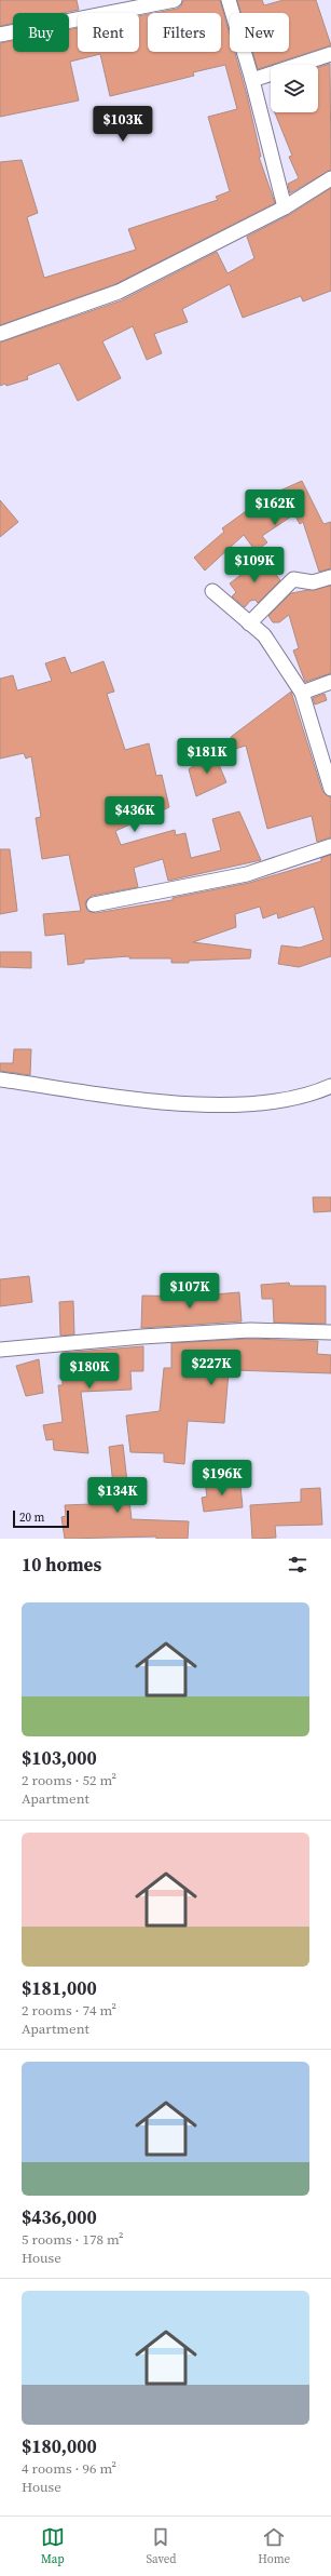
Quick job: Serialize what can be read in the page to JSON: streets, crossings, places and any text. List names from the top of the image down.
{
  "scale_bar": "20 m",
  "page": {
    "chip": [
      "Buy",
      "Rent",
      "Filters",
      "New"
    ],
    "price": [
      "$103K",
      "$162K",
      "$109K",
      "$181K",
      "$436K",
      "$107K",
      "$227K",
      "$180K",
      "$196K",
      "$134K"
    ],
    "scale": "20 m",
    "heading": "10 homes",
    "list": [
      {
        "name": "$103,000",
        "note": "2 rooms · 52 m² · Apartment"
      },
      {
        "name": "$181,000",
        "note": "2 rooms · 74 m² · Apartment"
      },
      {
        "name": "$436,000",
        "note": "5 rooms · 178 m² · House"
      },
      {
        "name": "$180,000",
        "note": "4 rooms · 96 m² · House"
      }
    ],
    "tabs": ["Map", "Saved", "Home"]
  }
}
